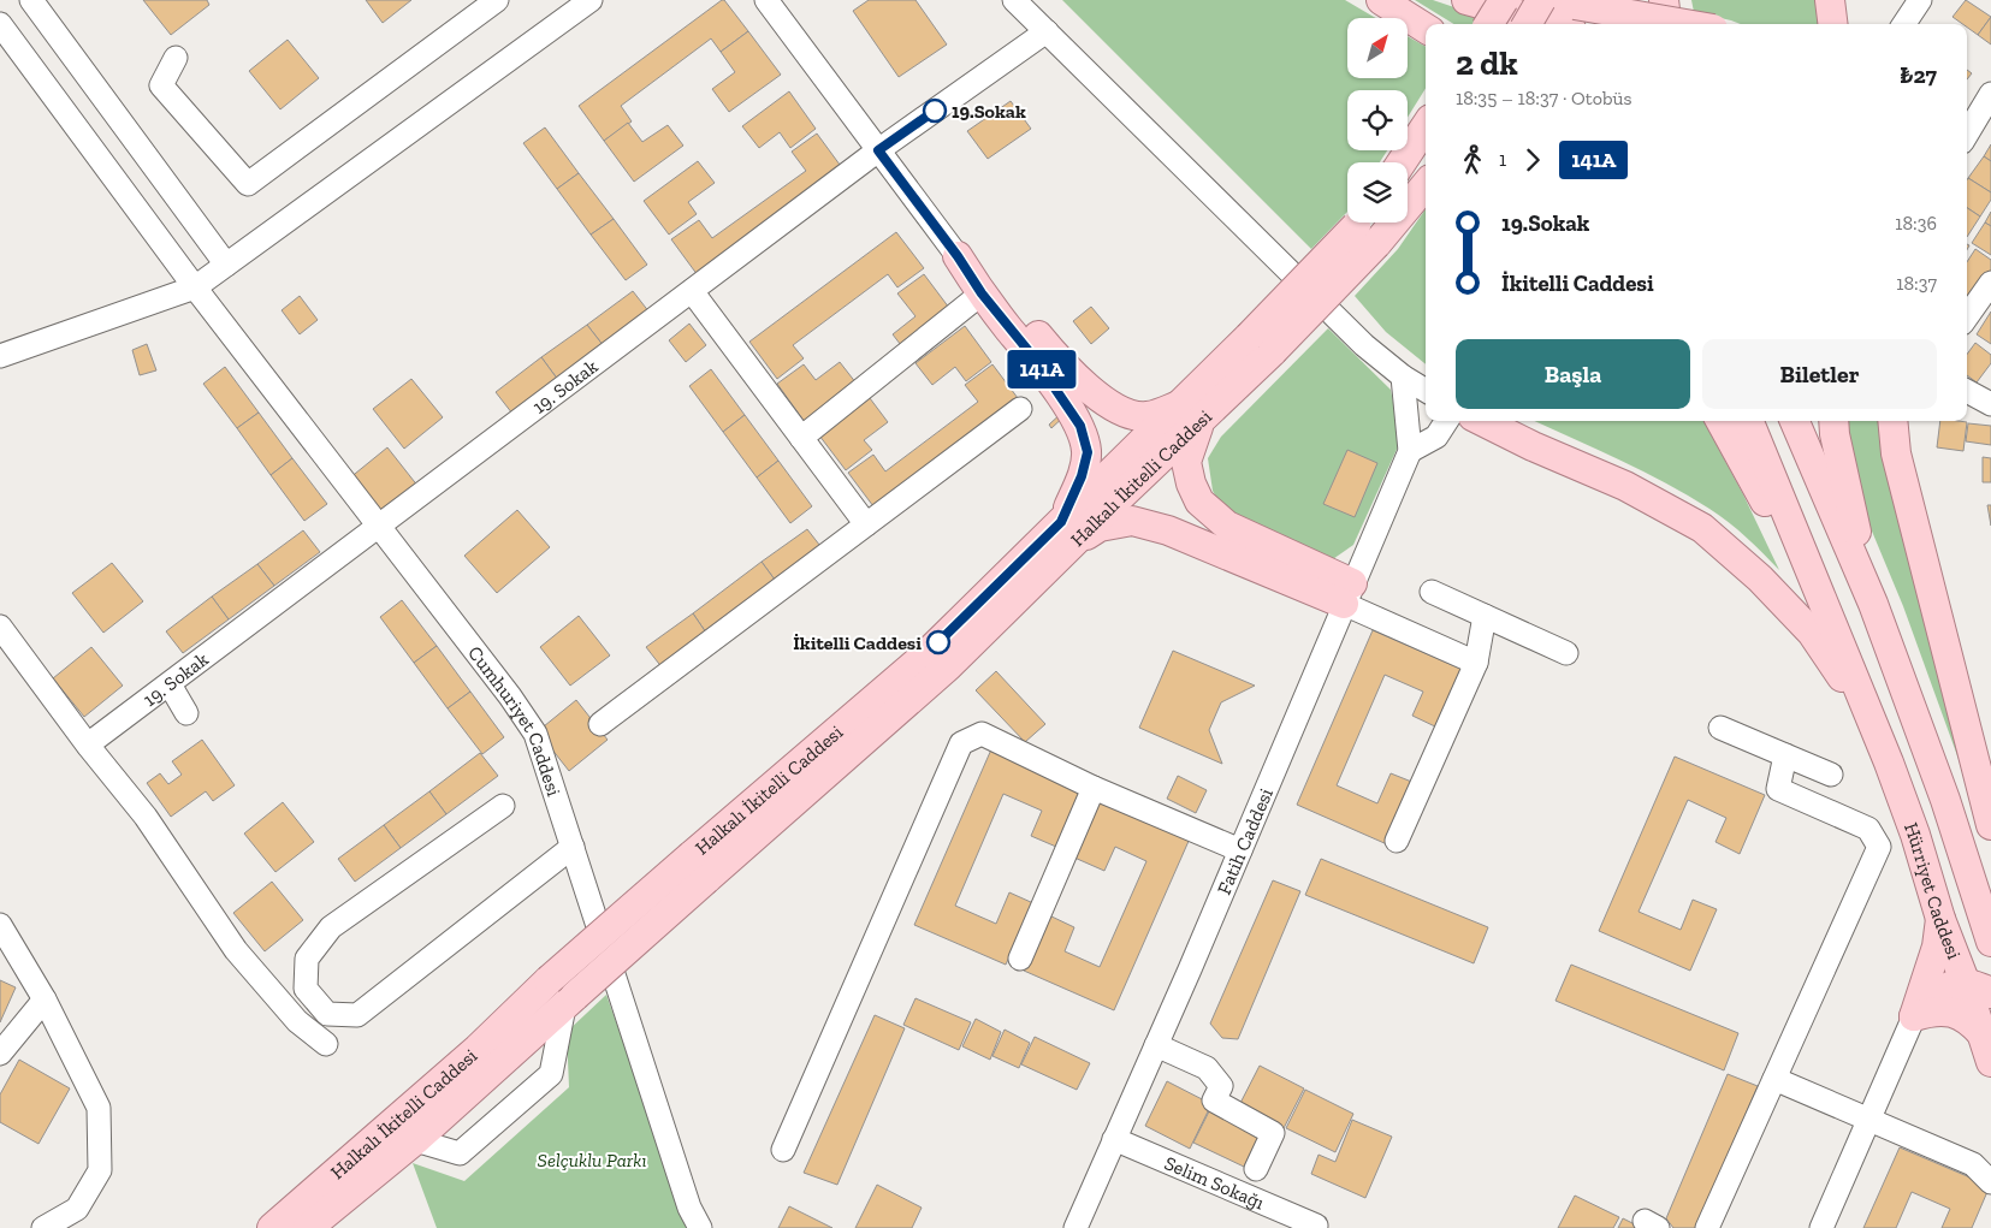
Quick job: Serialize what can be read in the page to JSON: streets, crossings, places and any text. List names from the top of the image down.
{
  "streets": {
    "main road": ["Halkalı İkitelli Caddesi", "Hürriyet Caddesi"],
    "street": [
      "19. Sokak",
      "Cumhuriyet Caddesi",
      "Fatih Caddesi",
      "Selim Sokağı"
    ]
  },
  "crossings": [
    ["19. Sokak", "Cumhuriyet Caddesi"],
    ["Fatih Caddesi", "Selim Sokağı"]
  ],
  "parks": ["Selçuklu Parkı"],
  "places": ["19.Sokak", "İkitelli Caddesi"],
  "lines": ["bus line 141A"],
  "north": "top right",
  "page": {
    "on_map": "141A",
    "heading": ["2 dk", "18:35 – 18:37 · Otobüs", "₺27"],
    "legs": ["1", "141A"],
    "list": [
      {
        "name": "19.Sokak",
        "value": "18:36"
      },
      {
        "name": "İkitelli Caddesi",
        "value": "18:37"
      }
    ],
    "buttons": ["Başla", "Biletler"]
  }
}
